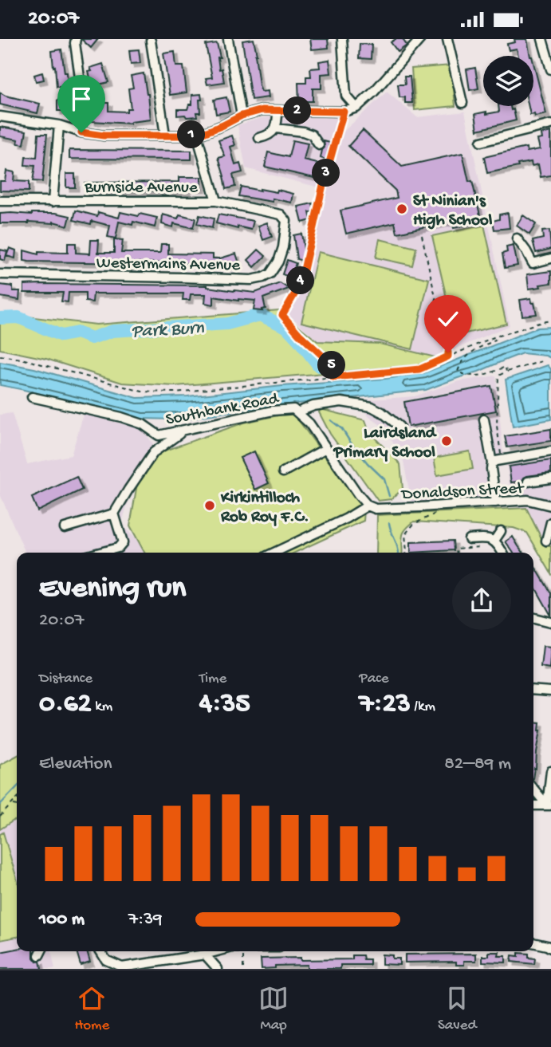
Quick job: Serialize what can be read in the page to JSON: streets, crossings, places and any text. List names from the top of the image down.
{
  "streets": {
    "street": [
      "Burnside Avenue",
      "Westermains Avenue",
      "Southbank Road",
      "Donaldson Street"
    ]
  },
  "crossings": [
    ["Burnside Avenue", "Westermains Avenue"],
    ["Southbank Road", "Donaldson Street"]
  ],
  "water": ["Park Burn"],
  "places": ["St Ninian's High School", "Lairdsland Primary School", "Kirkintilloch Rob Roy F.C."],
  "page": {
    "status": "20:07",
    "pins": [
      "2",
      "1",
      "3",
      "4",
      "5"
    ],
    "heading": ["Evening run", "20:07"],
    "stats": [
      ["Distance", "0.62 km"],
      ["Time", "4:35"],
      ["Pace", "7:23 /km"]
    ],
    "chart": ["Elevation", "82–89 m"],
    "list": [
      {
        "name": "100 m",
        "note": "7:39"
      }
    ],
    "tabs": ["Home", "Map", "Saved"]
  }
}
